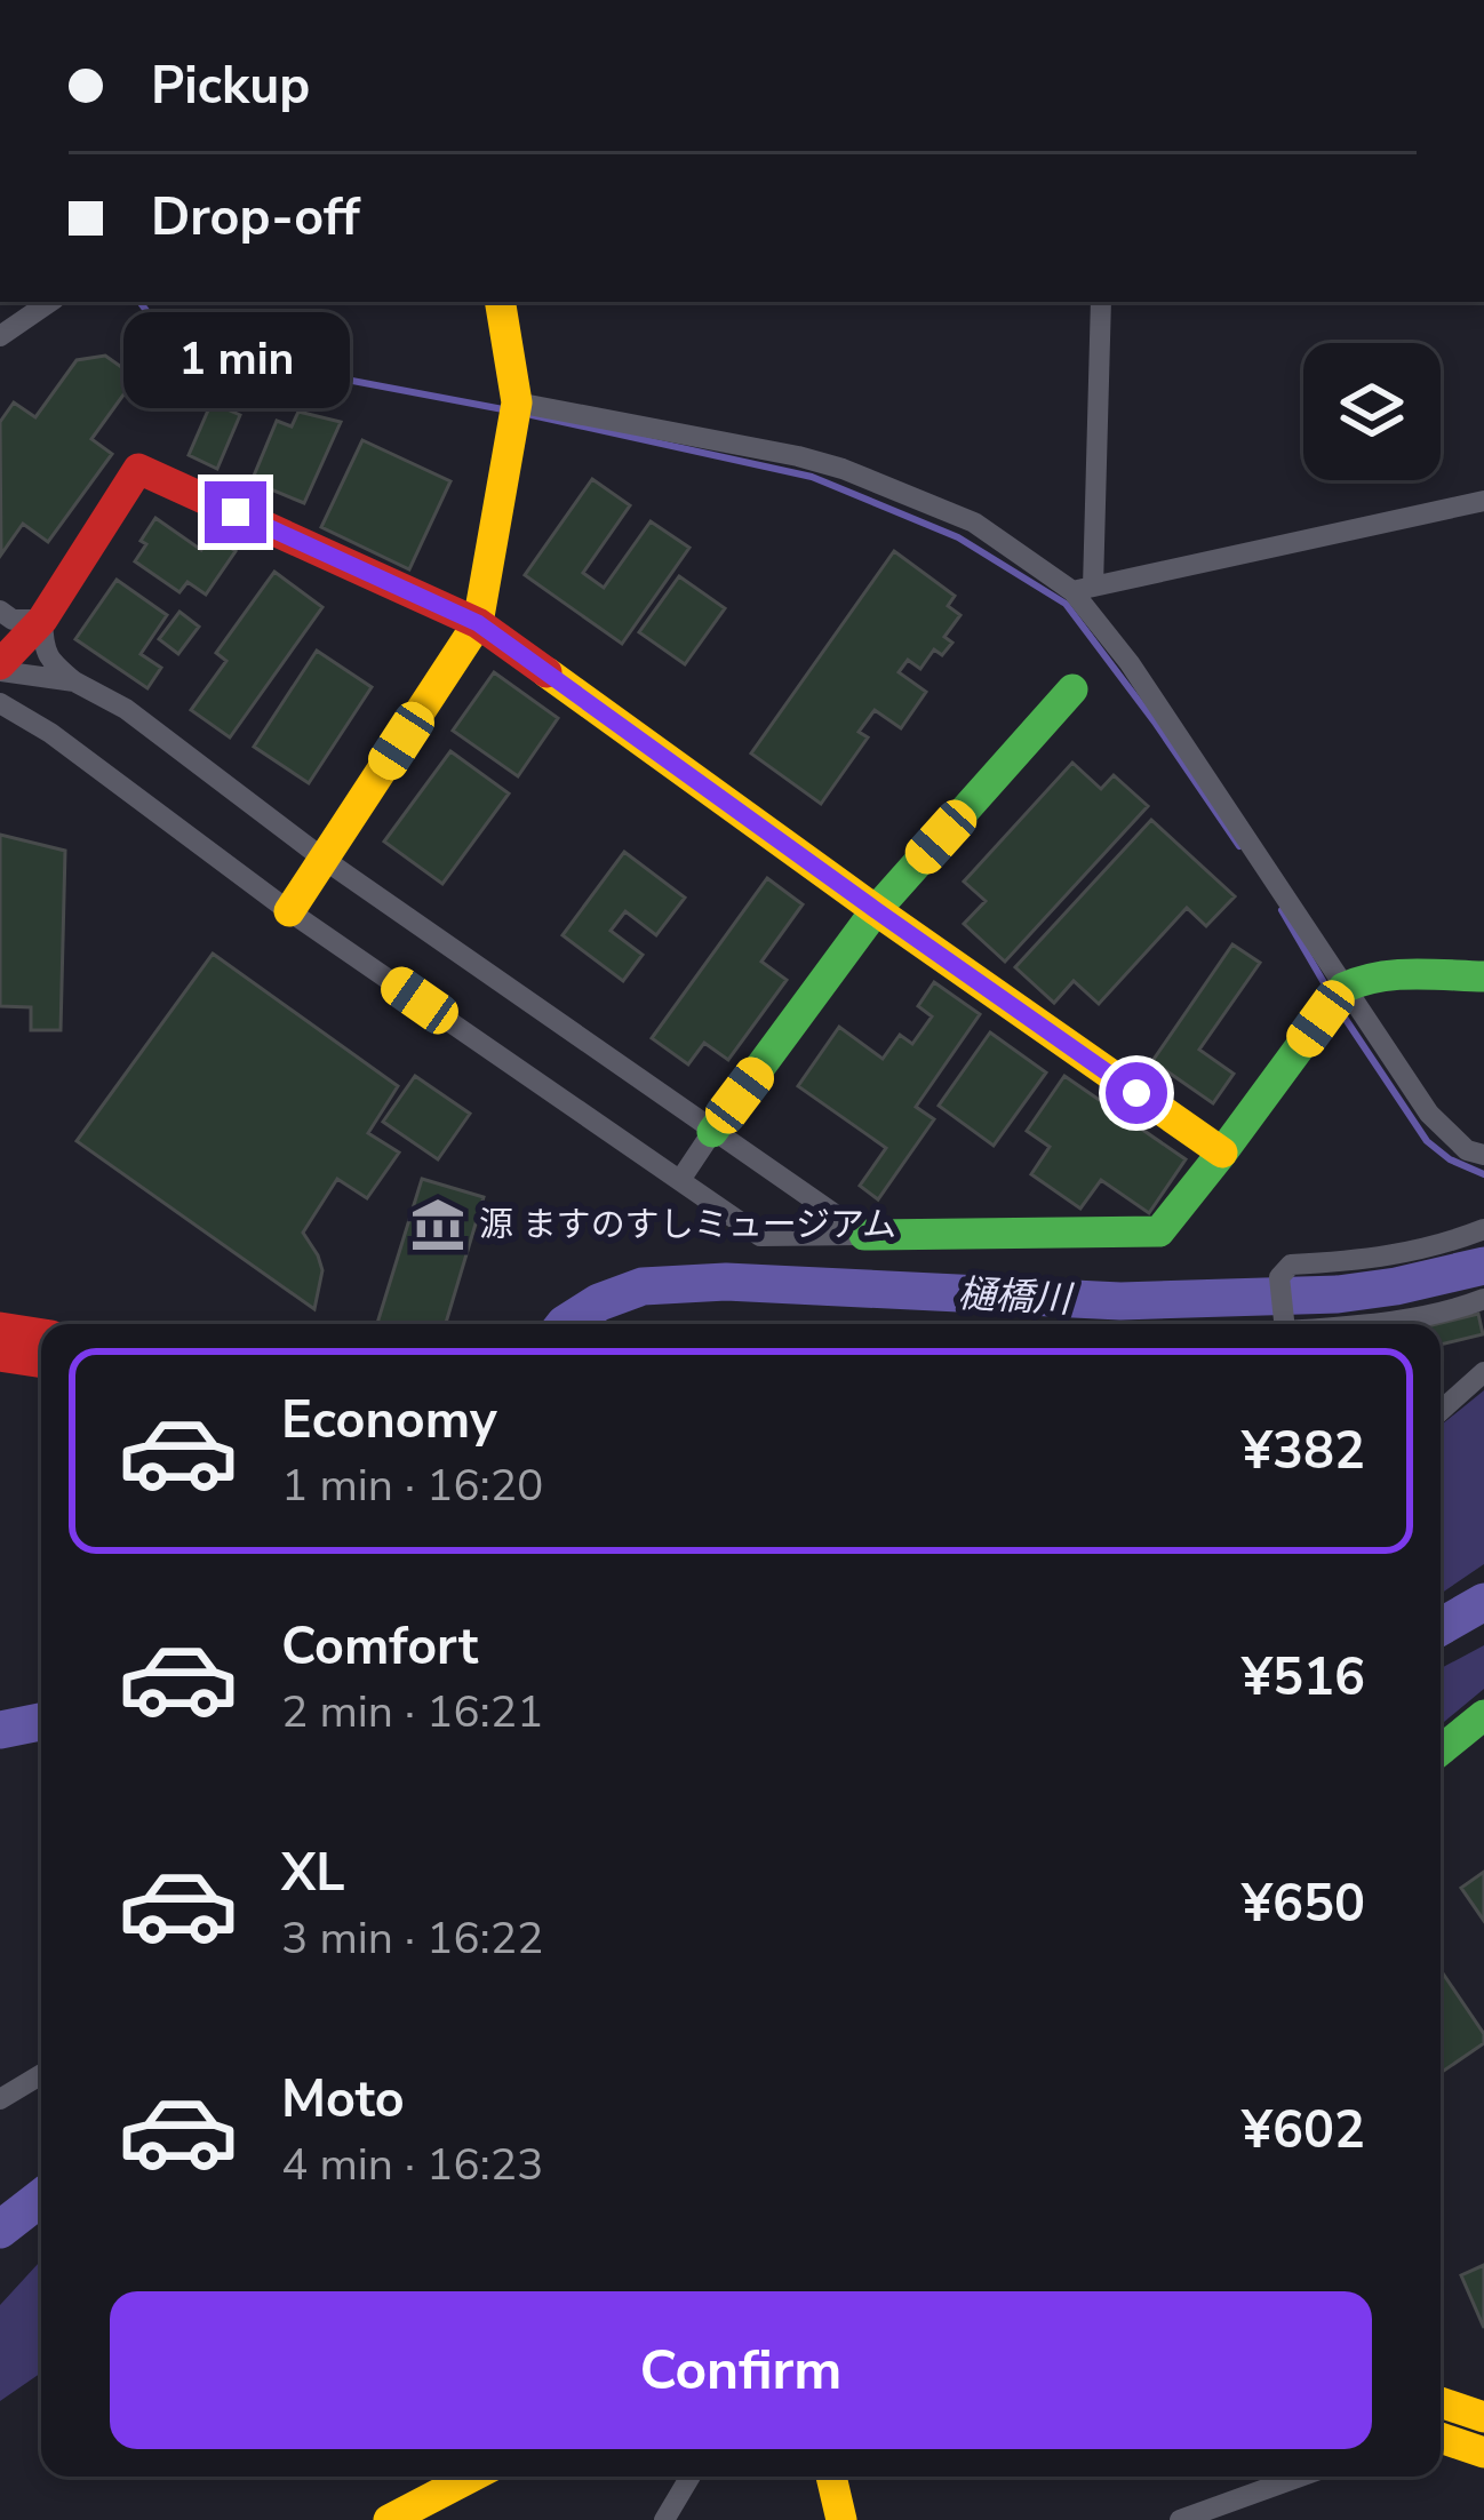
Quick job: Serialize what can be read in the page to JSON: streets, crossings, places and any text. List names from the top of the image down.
{
  "water": ["樋橋川"],
  "places": {
    "museum": ["源 ますのすしミュージアム"]
  },
  "page": {
    "banner": ["Pickup", "Drop-off"],
    "bubble": "1 min",
    "list": [
      {
        "name": "Economy",
        "note": "1 min · 16:20",
        "value": "¥382"
      },
      {
        "name": "Comfort",
        "note": "2 min · 16:21",
        "value": "¥516"
      },
      {
        "name": "XL",
        "note": "3 min · 16:22",
        "value": "¥650"
      },
      {
        "name": "Moto",
        "note": "4 min · 16:23",
        "value": "¥602"
      }
    ],
    "buttons": "Confirm"
  }
}
